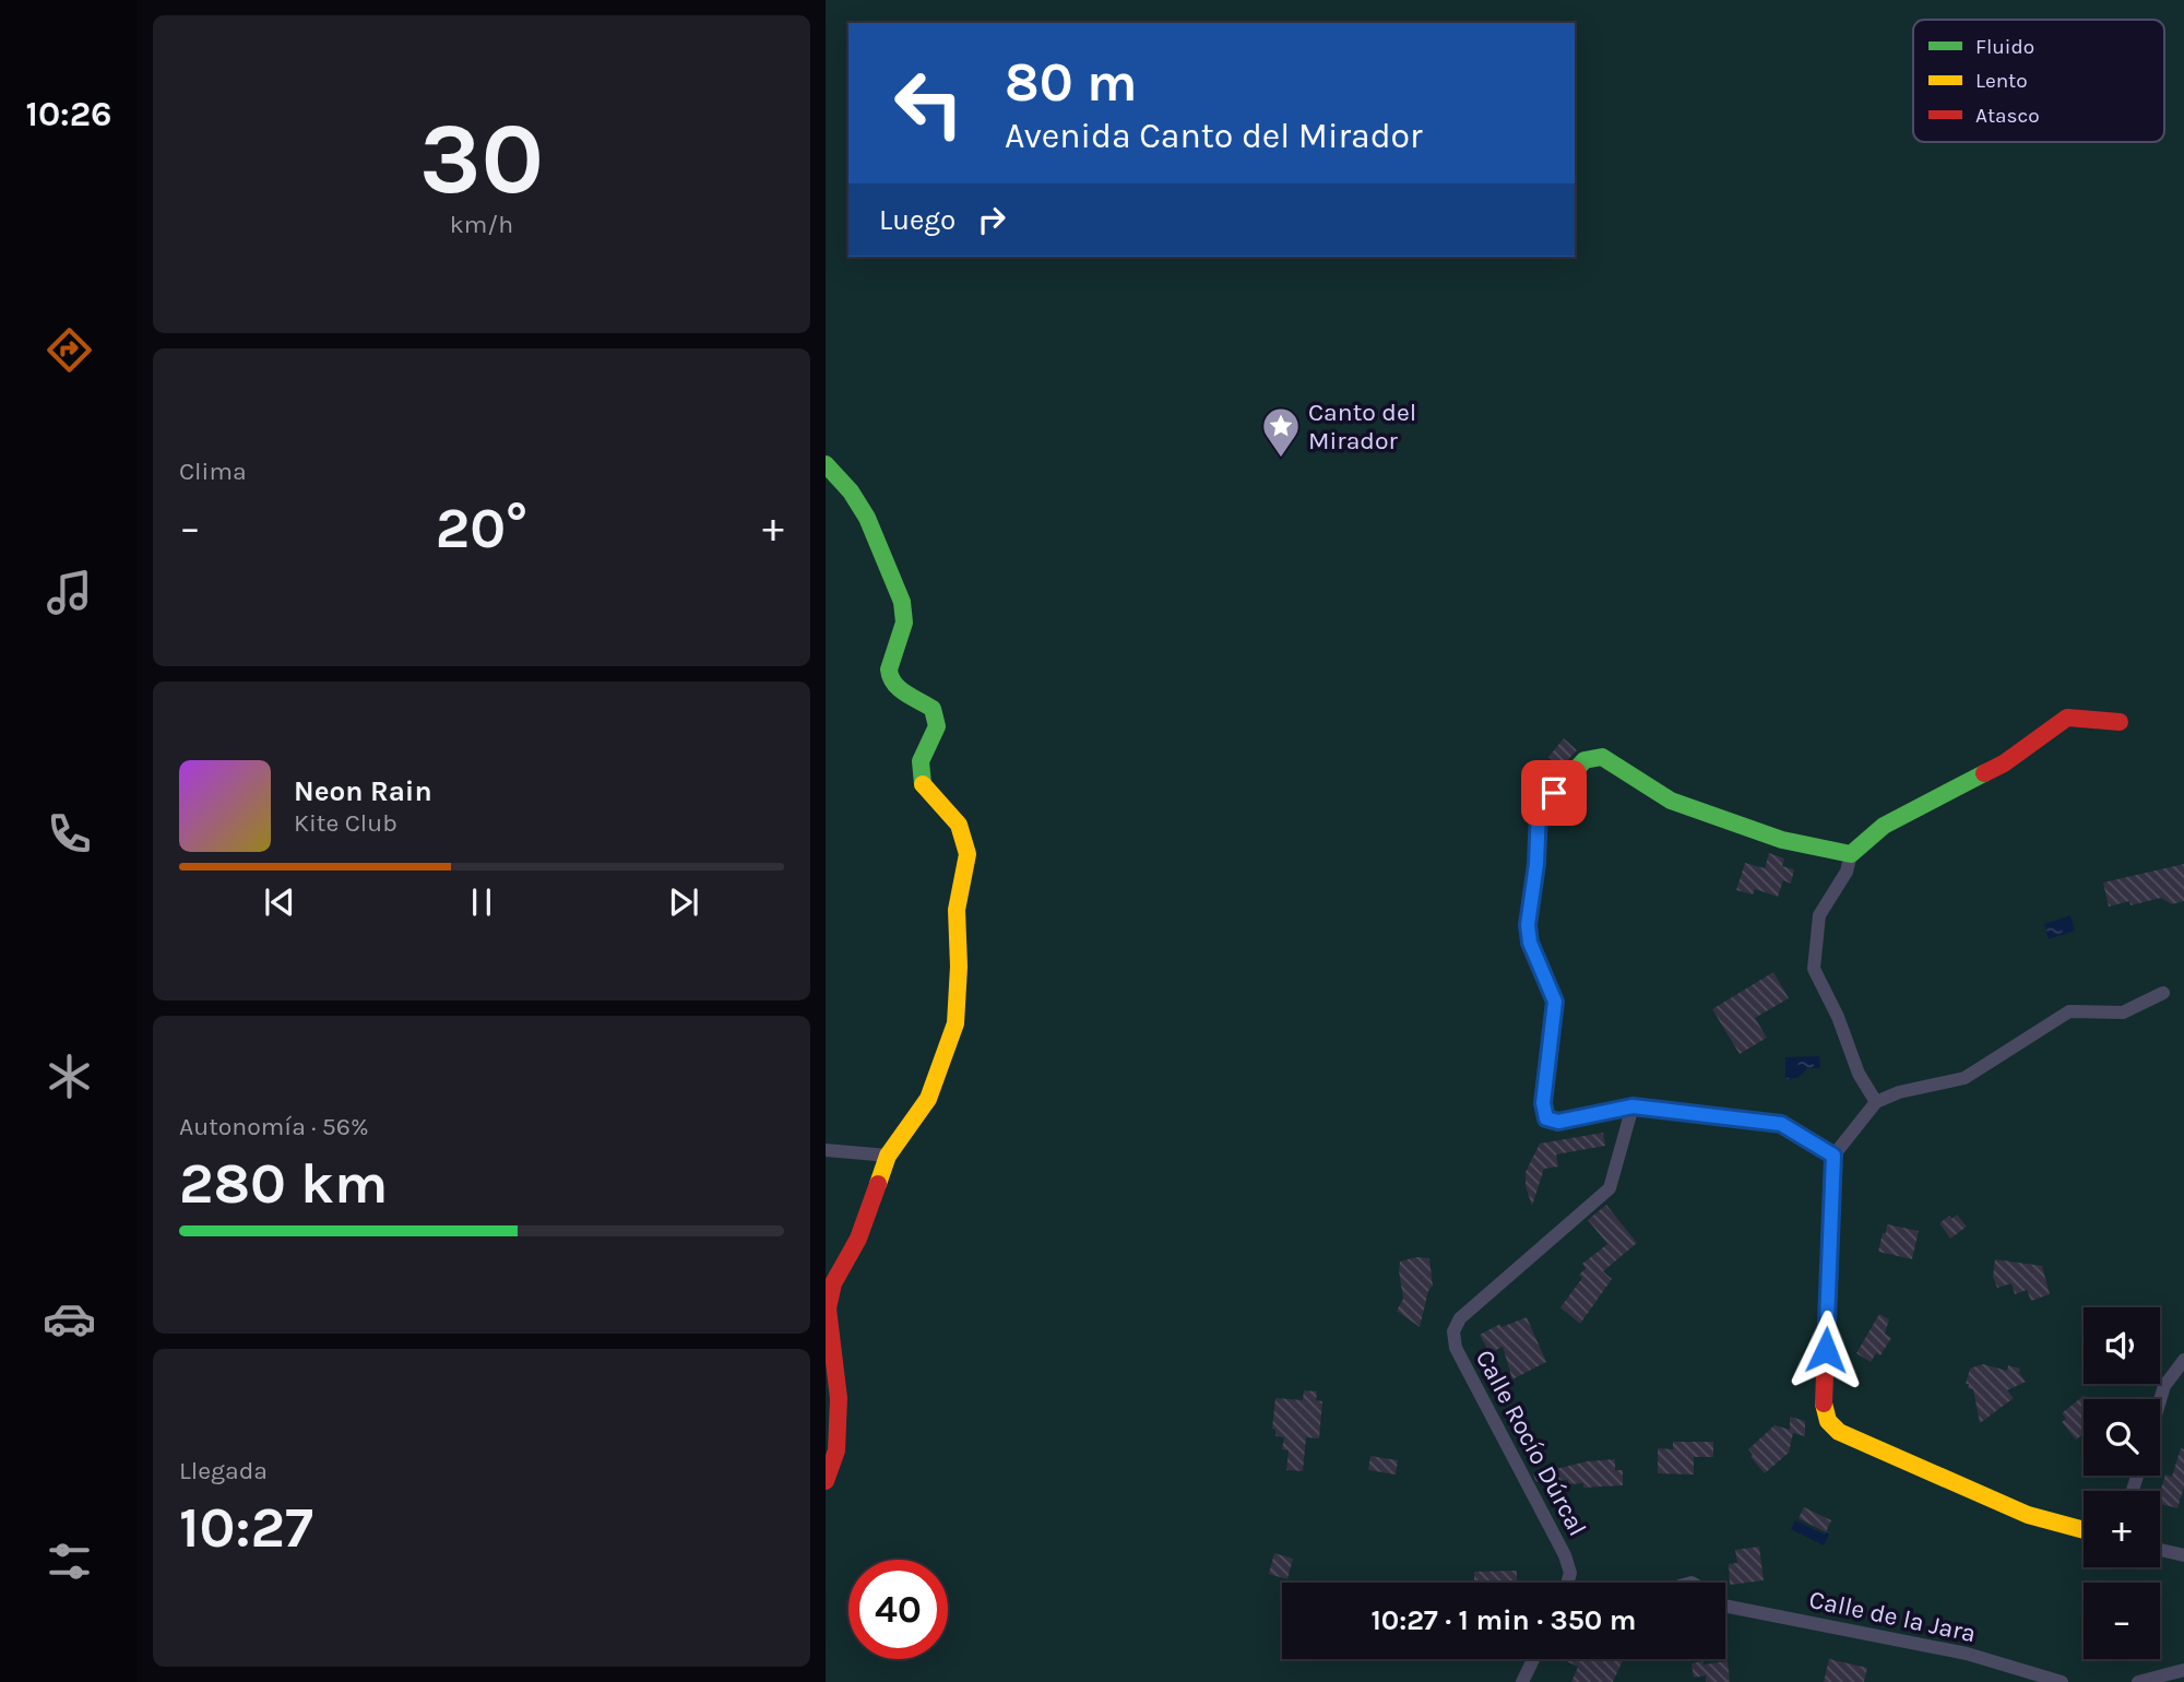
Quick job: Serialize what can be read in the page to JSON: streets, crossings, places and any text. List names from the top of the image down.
{
  "streets": {
    "street": ["Calle Rocío Dúrcal", "Calle de la Jara"]
  },
  "places": {
    "place": ["Canto del Mirador"]
  },
  "legend": ["Fluido", "Lento", "Atasco"],
  "page": {
    "tabs": "10:26",
    "tile": [
      ["30", "km/h"],
      "Clima",
      ["Autonomía · 56%", "280 km"],
      ["Llegada", "10:27"]
    ],
    "turn": ["80 m", "Avenida Canto del Mirador"],
    "then": "Luego",
    "heat": ["−", "20°", "+"],
    "song": ["Neon Rain", "Kite Club"],
    "map_buttons": ["+", "−"],
    "limit": "40",
    "trip": "10:27 · 1 min · 350 m"
  }
}
